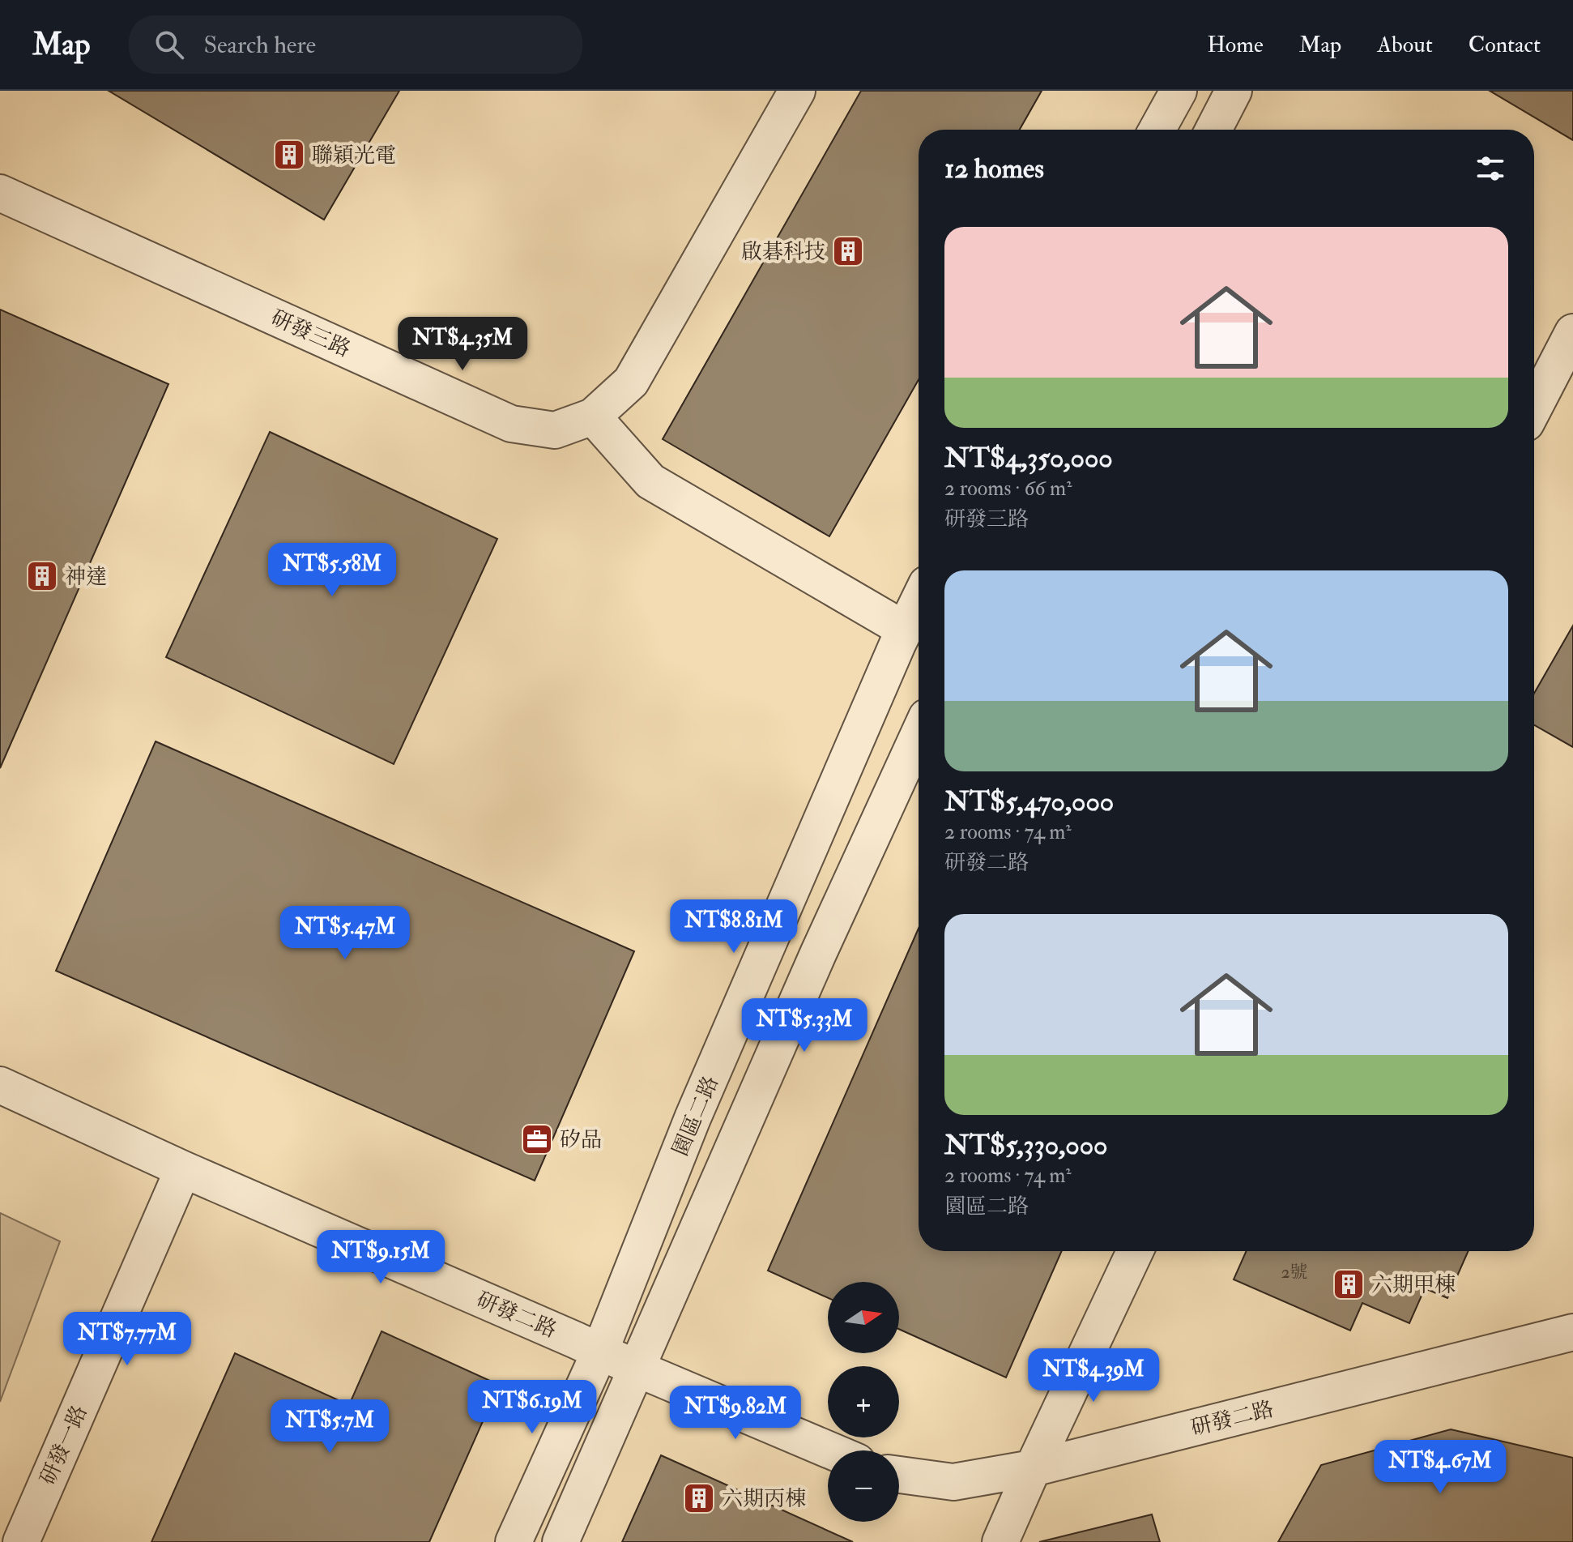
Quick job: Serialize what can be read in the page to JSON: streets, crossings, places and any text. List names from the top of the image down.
{
  "streets": {
    "street": [
      "研發三路",
      "園區二路",
      "研發二路",
      "研發一路"
    ]
  },
  "crossings": [
    ["園區二路", "研發二路"],
    ["研發二路", "研發一路"]
  ],
  "places": {
    "building": [
      "聯穎光電",
      "啟碁科技",
      "神達",
      "六期甲棟",
      "六期丙棟"
    ],
    "office": ["矽品"]
  },
  "house_numbers": ["2號"],
  "north": "right",
  "page": {
    "header": "Map",
    "search": "Search here",
    "nav": [
      "Home",
      "Map",
      "About",
      "Contact"
    ],
    "heading": "12 homes",
    "list": [
      {
        "name": "NT$4,350,000",
        "note": "2 rooms · 66 m² · 研發三路"
      },
      {
        "name": "NT$5,470,000",
        "note": "2 rooms · 74 m² · 研發二路"
      },
      {
        "name": "NT$5,330,000",
        "note": "2 rooms · 74 m² · 園區二路"
      }
    ],
    "price": [
      "NT$4.35M",
      "NT$5.58M",
      "NT$8.81M",
      "NT$5.47M",
      "NT$5.33M",
      "NT$9.15M",
      "NT$7.77M",
      "NT$4.39M",
      "NT$6.19M",
      "NT$9.82M",
      "NT$5.7M",
      "NT$4.67M"
    ],
    "map_buttons": ["+", "−"]
  }
}
